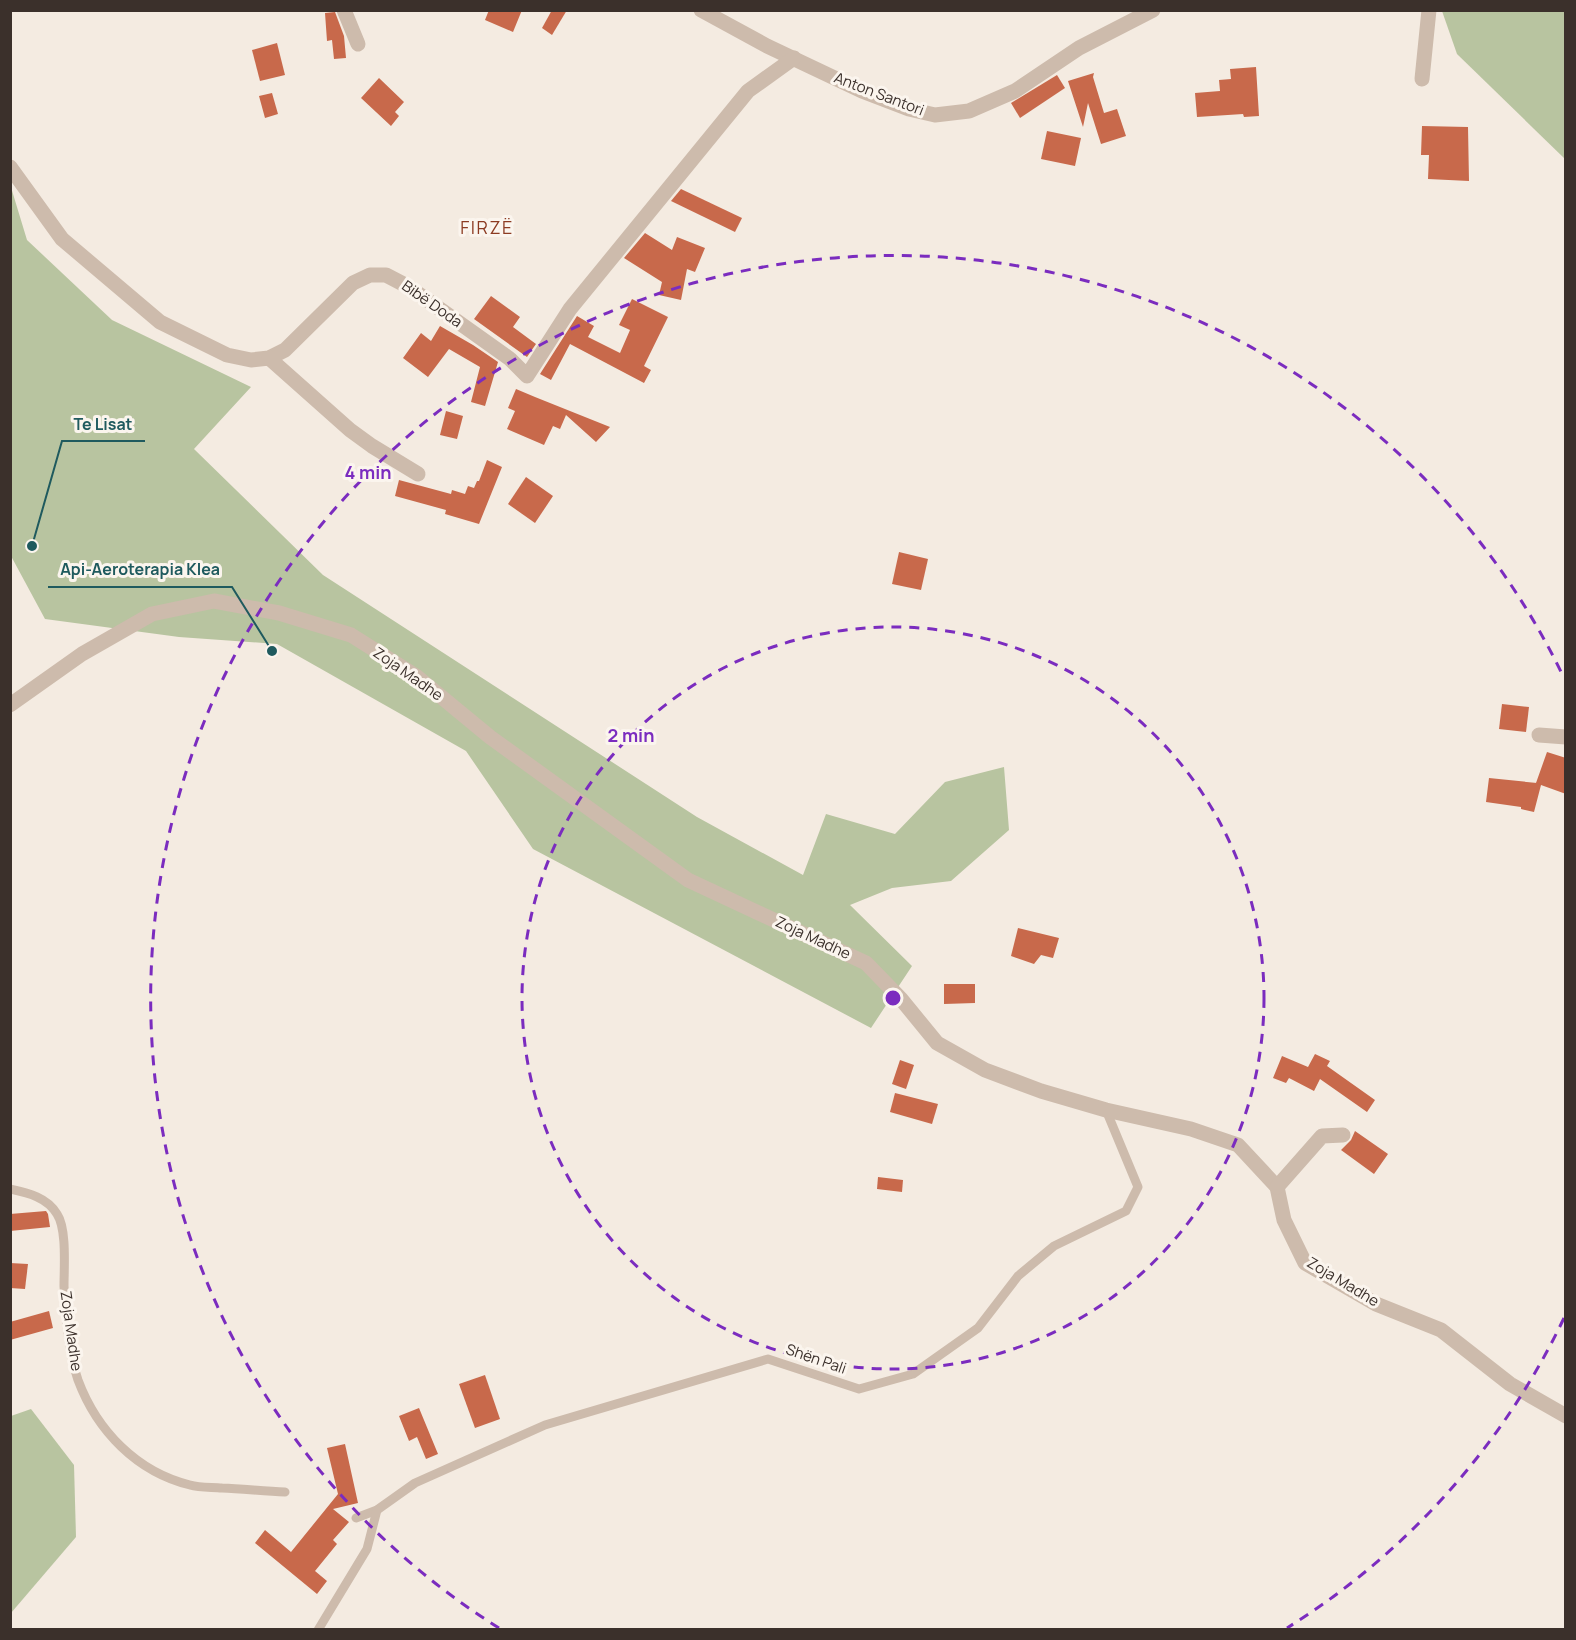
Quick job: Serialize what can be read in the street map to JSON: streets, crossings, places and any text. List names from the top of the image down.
{
  "streets": {
    "street": ["Anton Santori", "Bibë Doda", "Zoja Madhe"],
    "lane": ["Shën Pali"]
  },
  "crossings": [
    ["Anton Santori", "Bibë Doda"],
    ["Zoja Madhe", "Shën Pali"]
  ],
  "districts": ["FIRZË"],
  "places": ["Te Lisat", "Api-Aeroterapia Klea"],
  "rings": ["4 min", "2 min"]
}
